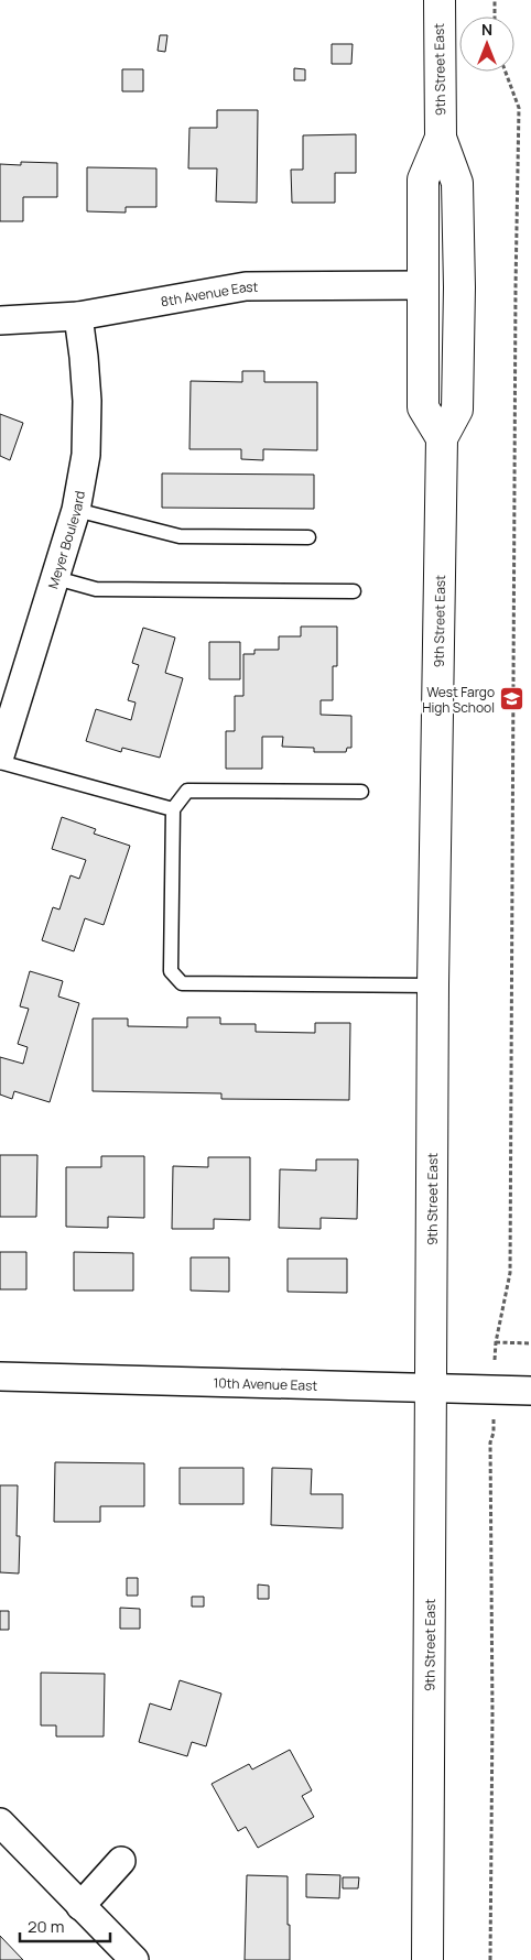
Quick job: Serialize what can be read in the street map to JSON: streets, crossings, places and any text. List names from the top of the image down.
{
  "streets": {
    "main road": ["9th Street East"],
    "street": ["8th Avenue East", "Meyer Boulevard", "10th Avenue East"]
  },
  "crossings": [
    ["9th Street East", "8th Avenue East"],
    ["9th Street East", "10th Avenue East"],
    ["8th Avenue East", "Meyer Boulevard"]
  ],
  "places": {
    "school or university": ["West Fargo High School"]
  },
  "scale_bar": "20 m",
  "north": "top"
}
